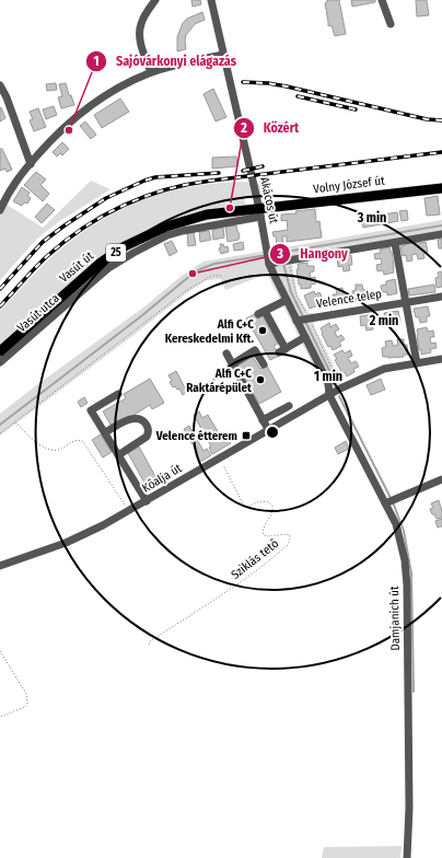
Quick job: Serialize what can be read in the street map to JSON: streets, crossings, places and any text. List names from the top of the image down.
{
  "streets": {
    "main road": ["Volny József út", "25", "Vasút út"],
    "street": [
      "Akácos út",
      "Velence telep",
      "Vasút utca",
      "Kőalja út",
      "Damjanich út"
    ],
    "path": ["Sziklás tető"]
  },
  "crossings": [
    ["Volny József út", "Akácos út"],
    ["Volny József út", "Vasút út"],
    ["Volny József út", "Vasút utca"],
    ["Akácos út", "Vasút út"],
    ["Akácos út", "Velence telep"],
    ["Akácos út", "Vasút utca"],
    ["Akácos út", "Kőalja út"],
    ["Akácos út", "Damjanich út"],
    ["Vasút út", "Vasút utca"],
    ["Kőalja út", "Sziklás tető"],
    ["Kőalja út", "Damjanich út"]
  ],
  "places": {
    "other": [
      "Sajóvárkonyi elágazás",
      "Közért",
      "Hangony",
      "Alfi C+C Kereskedelmi Kft.",
      "Alfi C+C Raktárépület"
    ],
    "transit": ["Velence étterem"]
  },
  "rings": ["3 min", "2 min", "1 min"]
}
